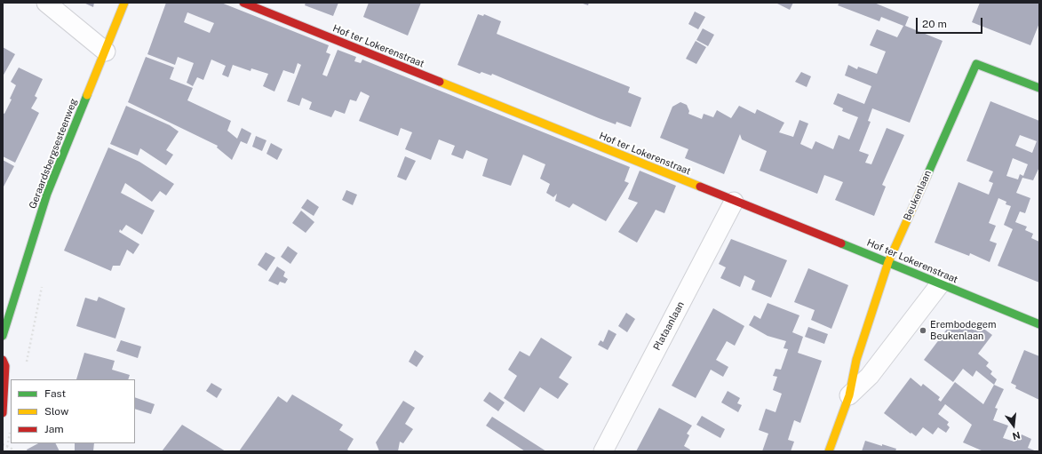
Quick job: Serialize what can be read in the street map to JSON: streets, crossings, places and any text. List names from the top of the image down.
{
  "streets": {
    "street": [
      "Hof ter Lokerenstraat",
      "Geraardsbergsesteenweg",
      "Beukenlaan",
      "Plataanlaan"
    ]
  },
  "crossings": [
    ["Hof ter Lokerenstraat", "Beukenlaan"],
    ["Hof ter Lokerenstraat", "Plataanlaan"]
  ],
  "places": ["Erembodegem Beukenlaan"],
  "legend": ["Fast", "Slow", "Jam"],
  "scale_bar": "20 m",
  "north": "bottom"
}
